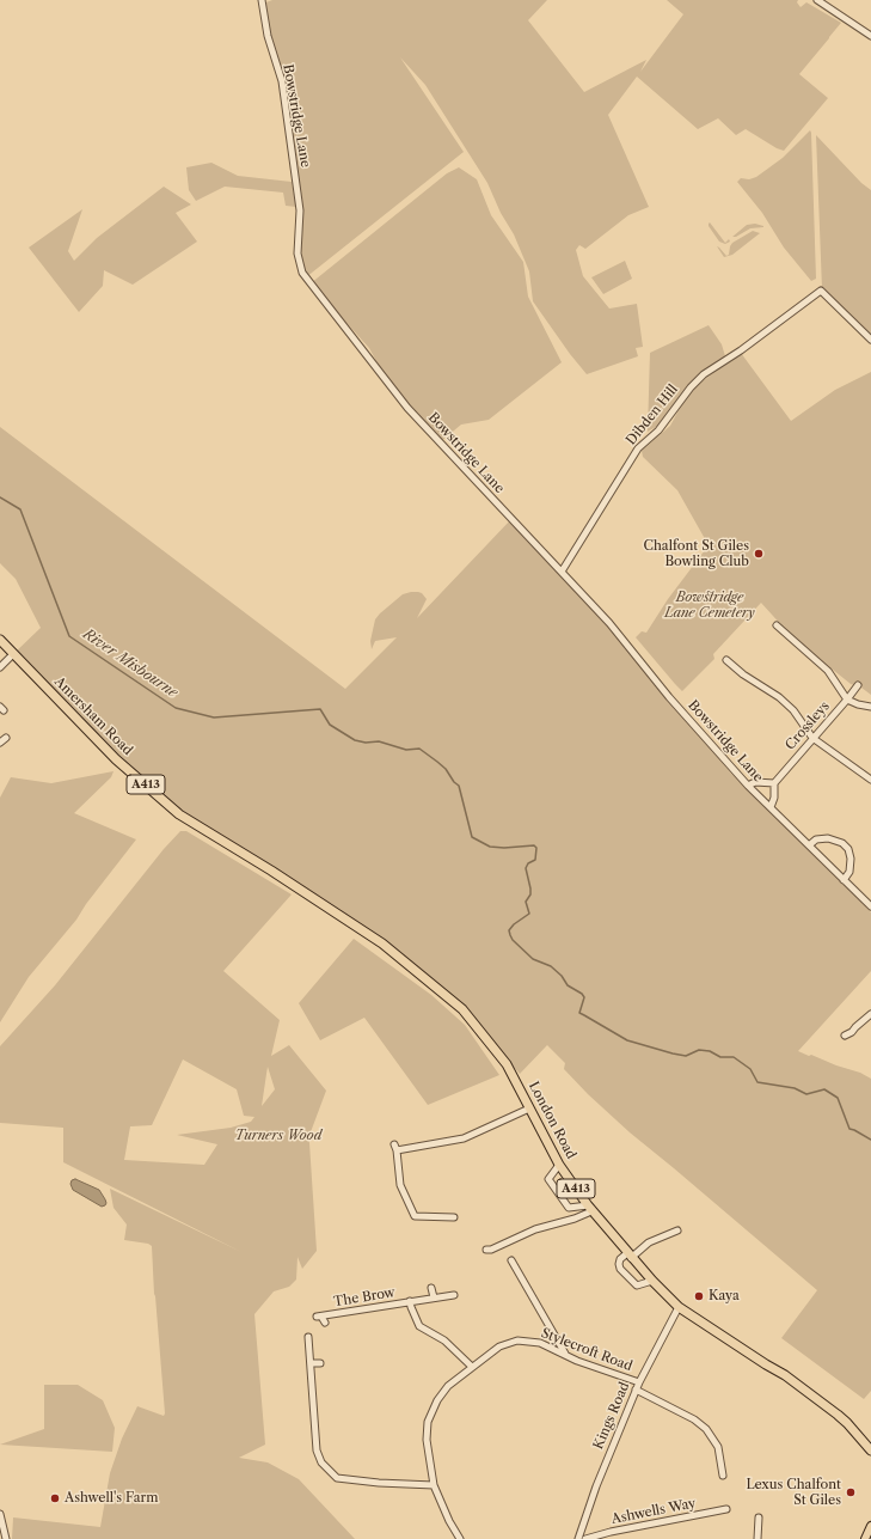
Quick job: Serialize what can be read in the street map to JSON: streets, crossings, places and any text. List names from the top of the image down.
{
  "streets": {
    "highway": ["Amersham Road", "A413", "London Road"],
    "street": [
      "Bowstridge Lane",
      "Dibden Hill",
      "Crossleys",
      "The Brow",
      "Stylecroft Road",
      "Kings Road",
      "Ashwells Way"
    ]
  },
  "crossings": [
    ["Bowstridge Lane", "Dibden Hill"],
    ["Amersham Road", "London Road"],
    ["London Road", "Kings Road"],
    ["The Brow", "Stylecroft Road"],
    ["Stylecroft Road", "Kings Road"]
  ],
  "water": ["River Misbourne"],
  "parks": ["Bowstridge Lane Cemetery", "Turners Wood"],
  "places": [
    "Chalfont St Giles Bowling Club",
    "Kaya",
    "Lexus Chalfont St Giles",
    "Ashwell's Farm"
  ]
}
